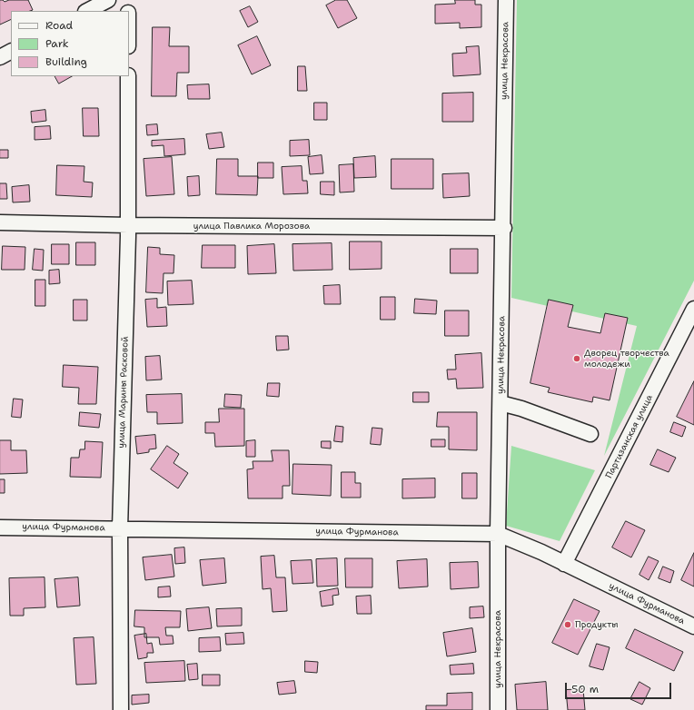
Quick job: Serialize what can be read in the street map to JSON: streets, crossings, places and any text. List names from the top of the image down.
{
  "streets": {
    "street": [
      "улица Некрасова",
      "улица Павлика Морозова",
      "улица Марины Расковой",
      "Партизанская улица",
      "улица Фурманова"
    ]
  },
  "crossings": [
    ["улица Некрасова", "улица Павлика Морозова"],
    ["улица Некрасова", "улица Фурманова"],
    ["улица Павлика Морозова", "улица Марины Расковой"],
    ["улица Марины Расковой", "улица Фурманова"],
    ["Партизанская улица", "улица Фурманова"]
  ],
  "places": ["Дворец творчества молодежи", "Продукты"],
  "legend": ["Road", "Park", "Building"],
  "scale_bar": "50 m"
}
